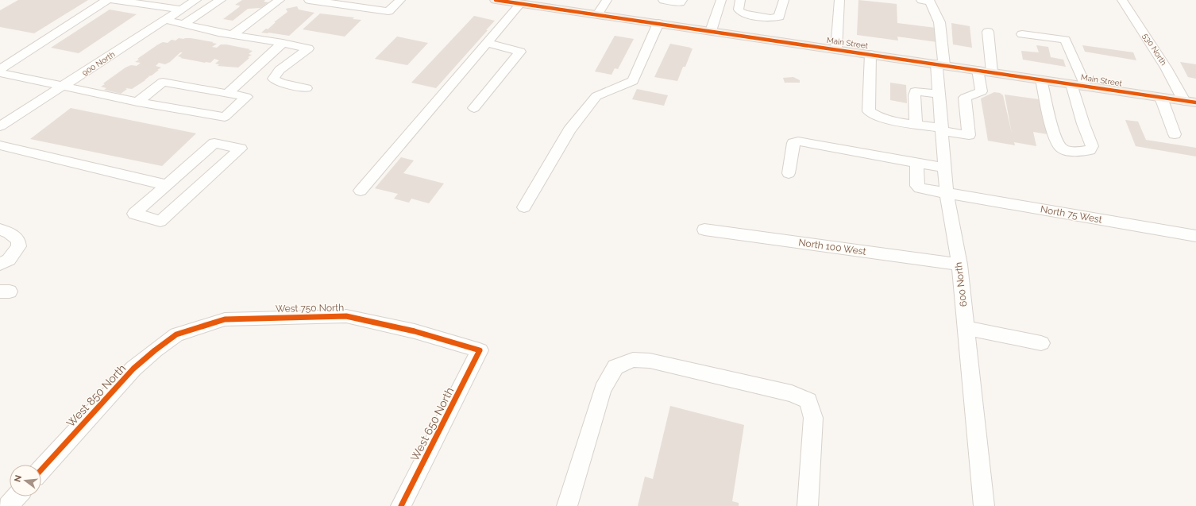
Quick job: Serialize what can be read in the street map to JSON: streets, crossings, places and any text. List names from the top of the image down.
{
  "streets": {
    "main road": ["Main Street"],
    "street": [
      "530 North",
      "900 North",
      "North 75 West",
      "North 100 West",
      "600 North",
      "West 750 North",
      "West 850 North",
      "West 650 North"
    ]
  },
  "crossings": [
    ["Main Street", "530 North"],
    ["Main Street", "600 North"],
    ["North 75 West", "600 North"],
    ["North 100 West", "600 North"],
    ["West 750 North", "West 850 North"],
    ["West 750 North", "West 650 North"]
  ],
  "north": "left"
}
